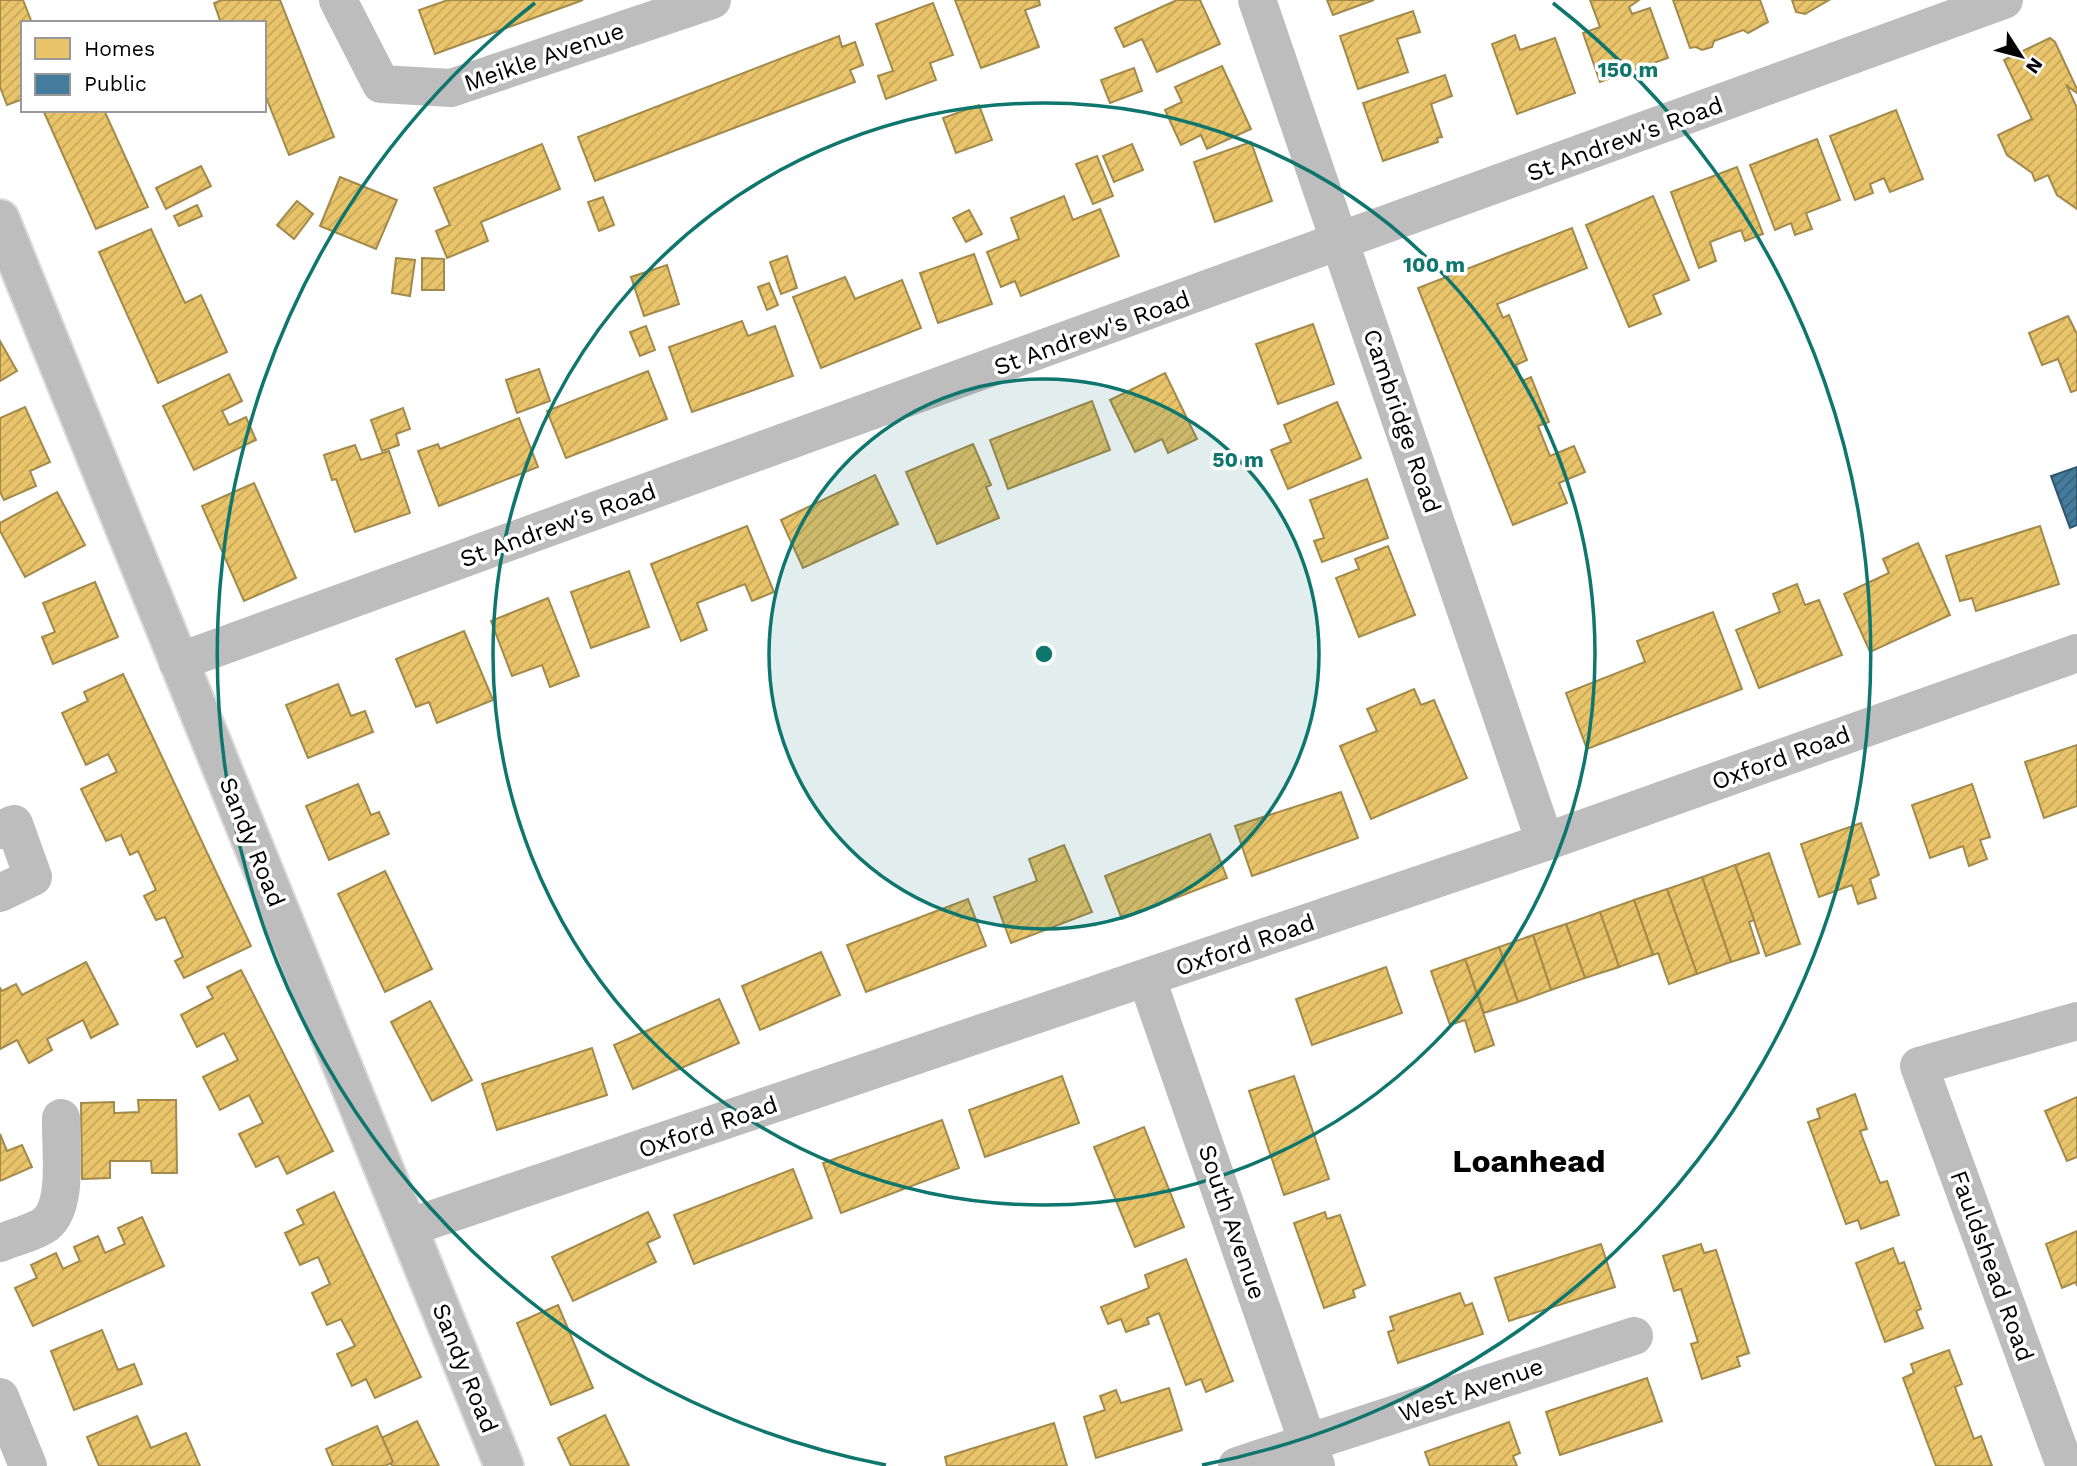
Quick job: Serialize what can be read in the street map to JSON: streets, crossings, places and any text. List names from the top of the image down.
{
  "streets": {
    "street": [
      "Meikle Avenue",
      "St Andrew's Road",
      "Cambridge Road",
      "Oxford Road",
      "Sandy Road",
      "South Avenue",
      "Fauldshead Road",
      "West Avenue"
    ]
  },
  "crossings": [
    ["St Andrew's Road", "Cambridge Road"],
    ["St Andrew's Road", "Sandy Road"],
    ["Cambridge Road", "Oxford Road"],
    ["Oxford Road", "Sandy Road"],
    ["Oxford Road", "South Avenue"],
    ["South Avenue", "West Avenue"]
  ],
  "districts": ["Loanhead"],
  "legend": ["Homes", "Public"],
  "north": "bottom right",
  "rings": ["150 m", "100 m", "50 m"]
}
